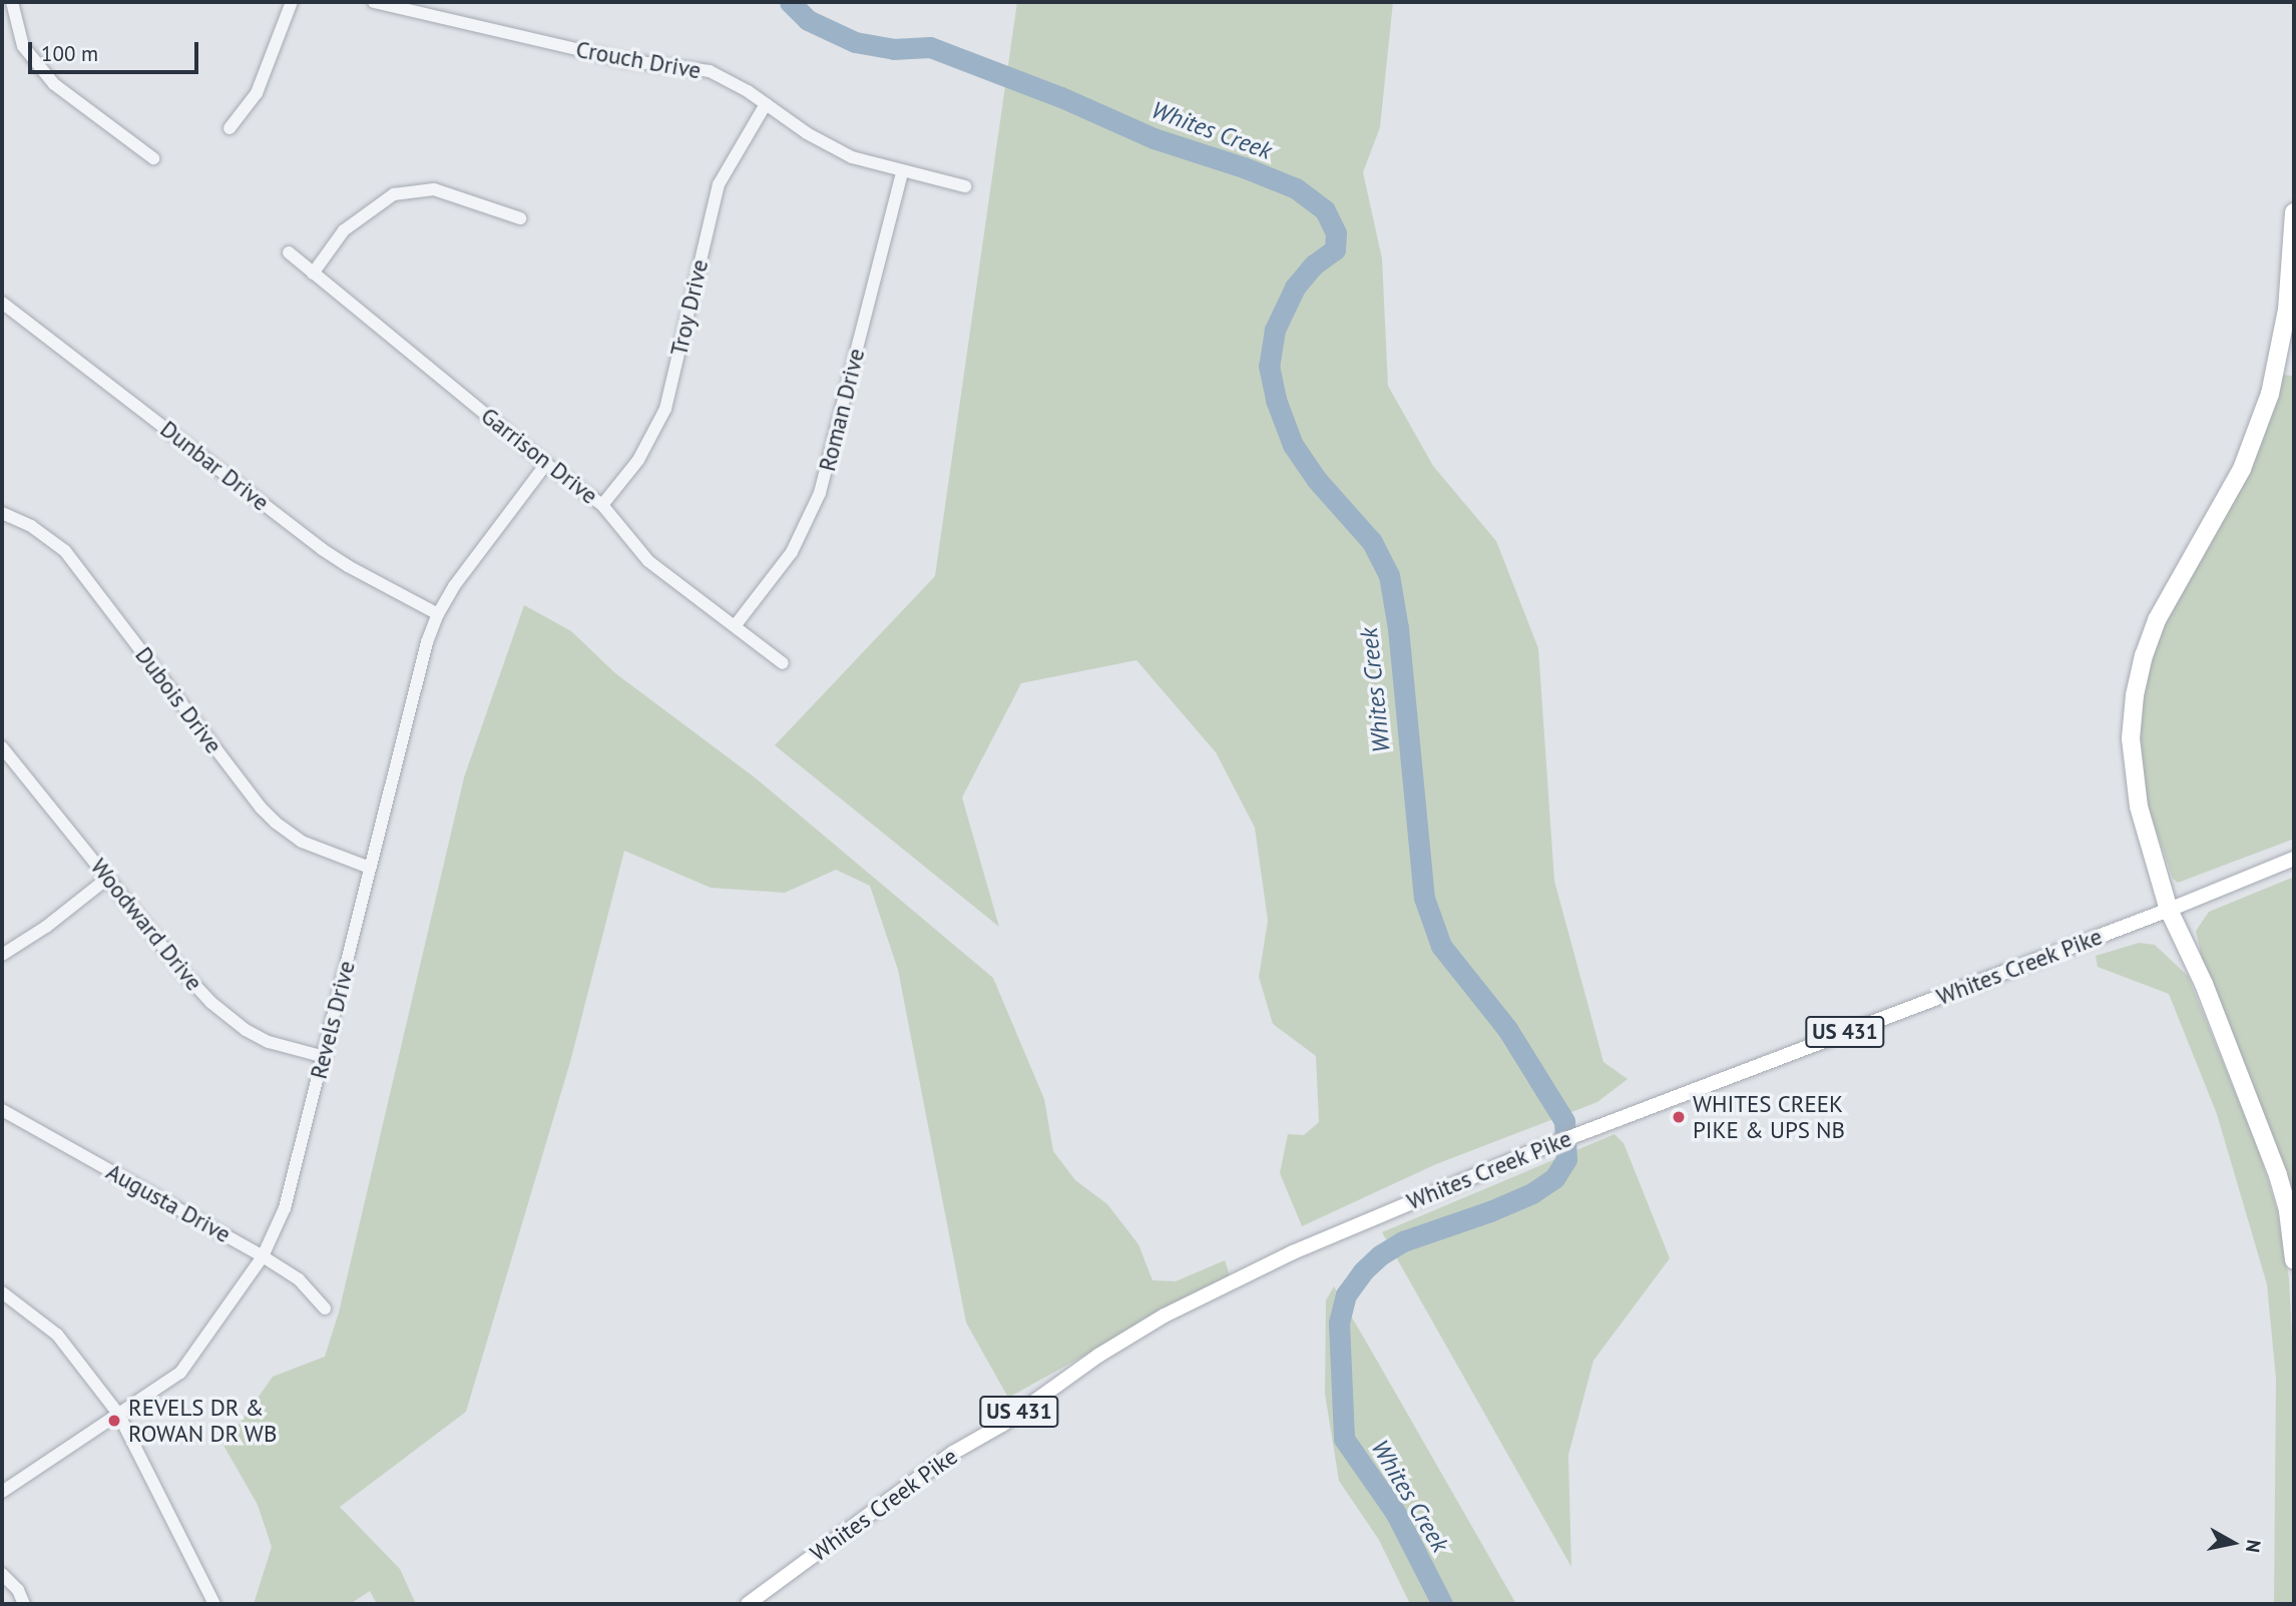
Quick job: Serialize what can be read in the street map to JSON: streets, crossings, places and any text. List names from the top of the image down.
{
  "streets": {
    "main road": ["Whites Creek Pike", "US 431"],
    "street": [
      "Crouch Drive",
      "Troy Drive",
      "Roman Drive",
      "Garrison Drive",
      "Dunbar Drive",
      "Dubois Drive",
      "Woodward Drive",
      "Revels Drive",
      "Augusta Drive"
    ]
  },
  "crossings": [
    ["Crouch Drive", "Troy Drive"],
    ["Crouch Drive", "Roman Drive"],
    ["Troy Drive", "Garrison Drive"],
    ["Roman Drive", "Garrison Drive"],
    ["Garrison Drive", "Revels Drive"],
    ["Dunbar Drive", "Revels Drive"],
    ["Dubois Drive", "Revels Drive"],
    ["Woodward Drive", "Revels Drive"],
    ["Revels Drive", "Augusta Drive"]
  ],
  "water": ["Whites Creek"],
  "places": ["WHITES CREEK PIKE & UPS NB", "REVELS DR & ROWAN DR WB"],
  "scale_bar": "100 m",
  "north": "right"
}
